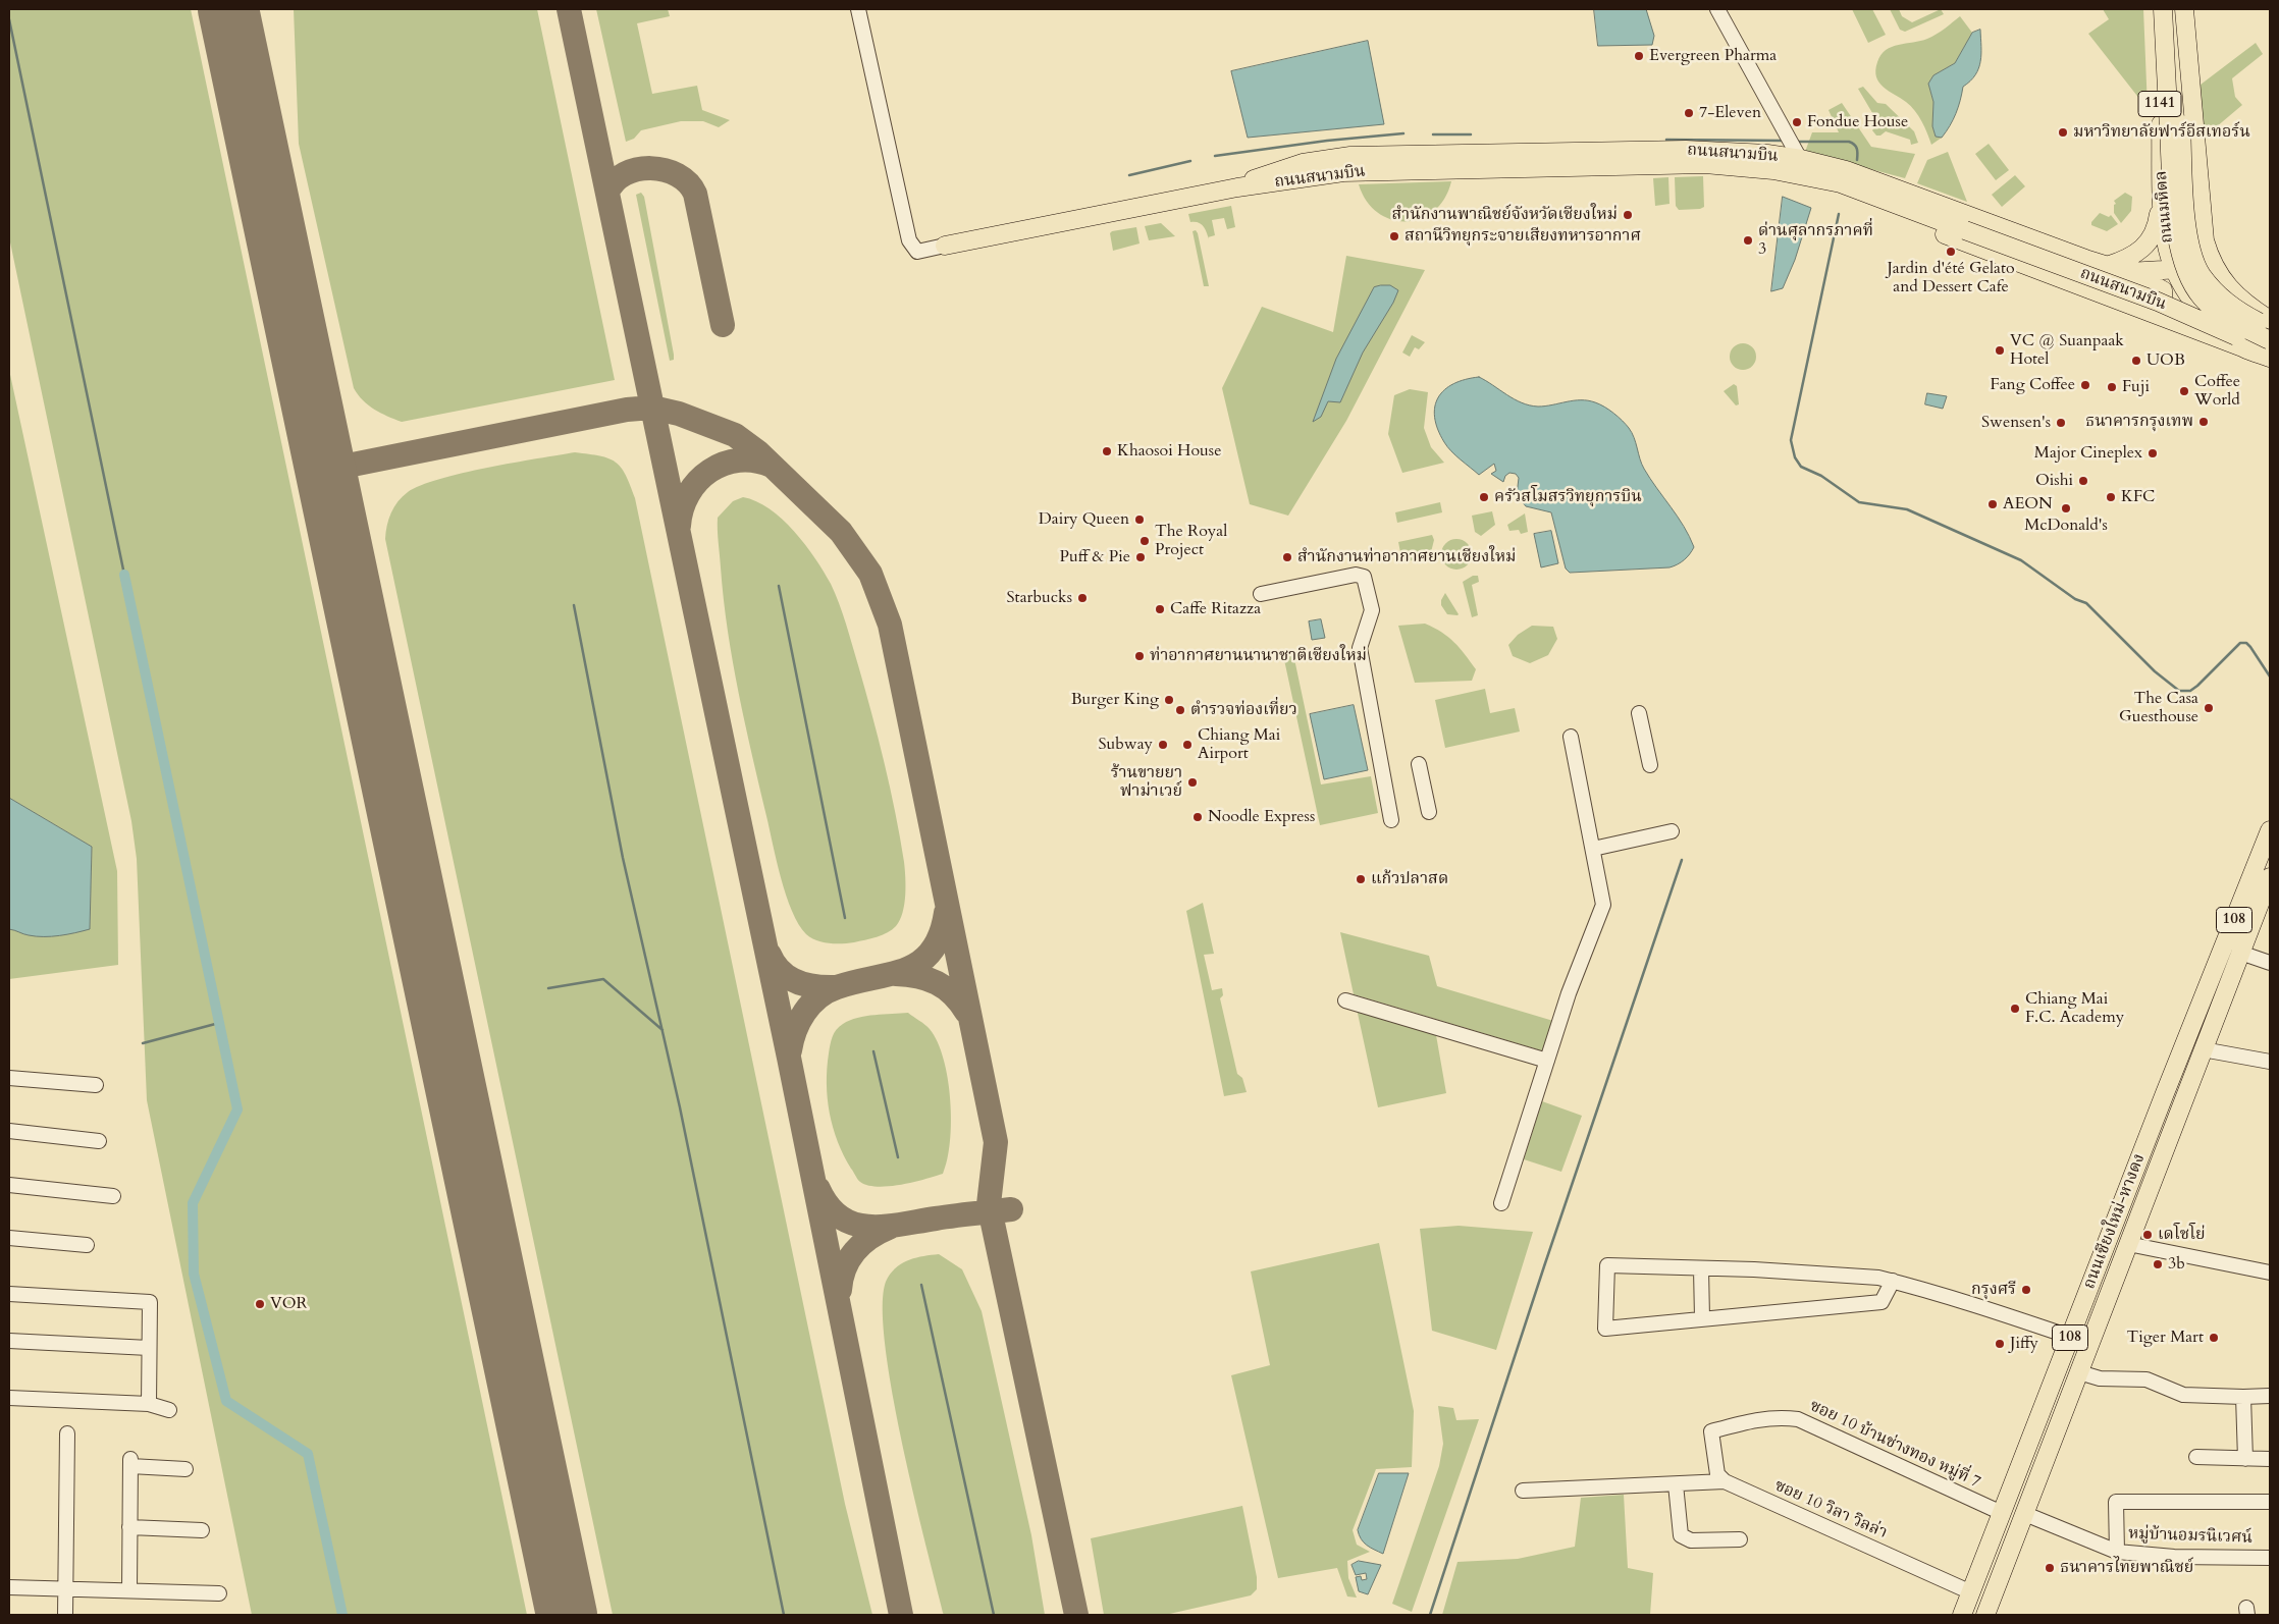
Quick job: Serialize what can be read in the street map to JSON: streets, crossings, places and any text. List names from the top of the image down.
{
  "streets": {
    "main road": [
      "1141",
      "ถนนสนามบิน",
      "ถนนมหิดล",
      "108",
      "ถนนเชียงใหม่-หางดง"
    ],
    "street": ["ซอย 10 บ้านช่างทอง หมู่ที่ 7", "ซอย 10 วิลา วิลล่า", "หมู่บ้านอมรนิเวศน์"]
  },
  "crossings": [
    ["1141", "ถนนสนามบิน"],
    ["ถนนสนามบิน", "ถนนมหิดล"],
    ["ถนนเชียงใหม่-หางดง", "ซอย 10 บ้านช่างทอง หมู่ที่ 7"],
    ["ถนนเชียงใหม่-หางดง", "ซอย 10 วิลา วิลล่า"],
    ["ถนนเชียงใหม่-หางดง", "หมู่บ้านอมรนิเวศน์"],
    ["ซอย 10 บ้านช่างทอง หมู่ที่ 7", "ซอย 10 วิลา วิลล่า"]
  ],
  "places": [
    "Evergreen Pharma",
    "7-Eleven",
    "Fondue House",
    "มหาวิทยาลัยฟาร์อีสเทอร์น",
    "สำนักงานพาณิชย์จังหวัดเชียงใหม่",
    "สถานีวิทยุกระจายเสียงทหารอากาศ",
    "ด่านศุลากรภาคที่ 3",
    "Jardin d'été Gelato and Dessert Cafe",
    "VC @ Suanpaak Hotel",
    "UOB",
    "Fang Coffee",
    "Fuji",
    "Coffee World",
    "ธนาคารกรุงเทพ",
    "Swensen's",
    "Khaosoi House",
    "Major Cineplex",
    "Oishi",
    "ครัวสโมสรวิทยุการบิน",
    "KFC",
    "AEON",
    "McDonald's",
    "Dairy Queen",
    "The Royal Project",
    "Puff & Pie",
    "สำนักงานท่าอากาศยานเชียงใหม่",
    "Starbucks",
    "Caffe Ritazza",
    "ท่าอากาศยานนานาชาติเชียงใหม่",
    "Burger King",
    "The Casa Guesthouse",
    "ตำรวจท่องเที่ยว",
    "Subway",
    "Chiang Mai Airport",
    "ร้านขายยา ฟาม่าเวย์",
    "Noodle Express",
    "แก้วปลาสด",
    "Chiang Mai F.C. Academy",
    "เดโชโย่",
    "3b",
    "กรุงศรี",
    "VOR",
    "Tiger Mart",
    "Jiffy",
    "ธนาคารไทยพาณิชย์"
  ]
}
